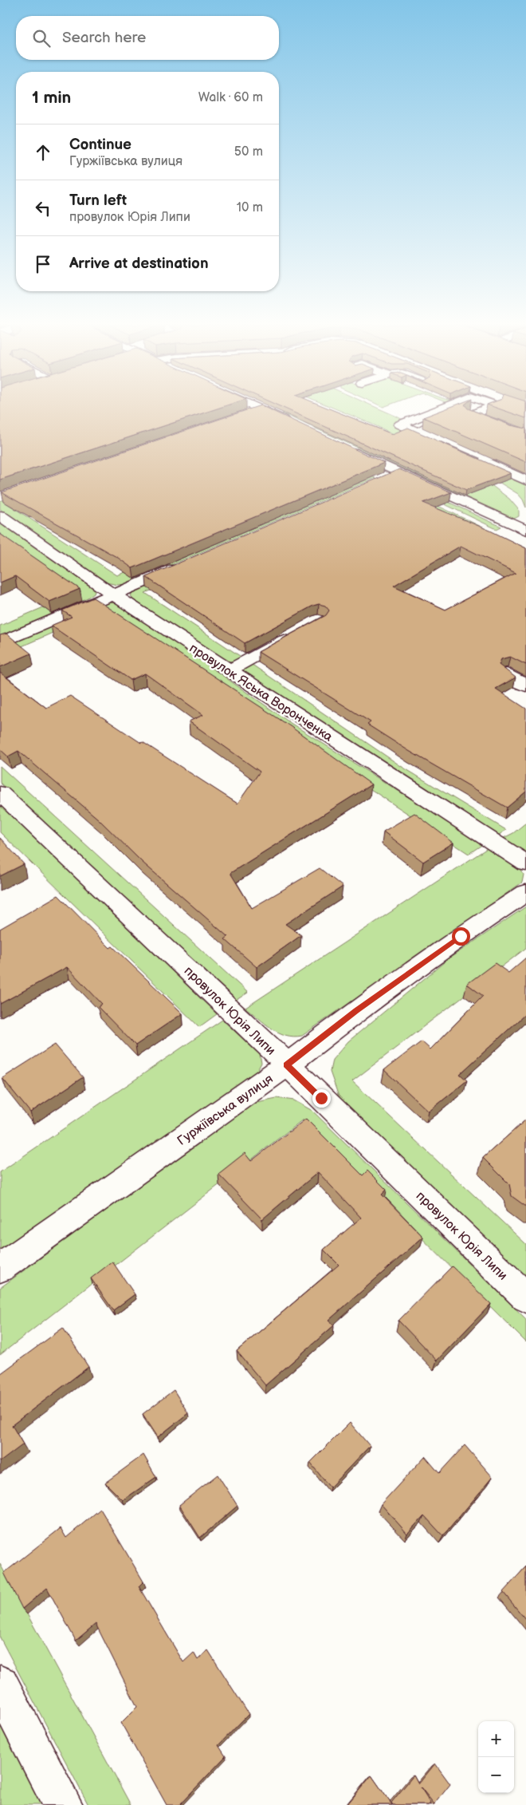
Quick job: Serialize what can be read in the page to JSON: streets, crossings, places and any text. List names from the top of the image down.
{
  "streets": {
    "street": ["провулок Яська Воронченка", "провулок Юрія Липи", "Гуржіївська вулиця"]
  },
  "crossings": [
    ["провулок Юрія Липи", "Гуржіївська вулиця"]
  ],
  "page": {
    "search": "Search here",
    "heading": ["1 min", "Walk · 60 m"],
    "list": [
      ["Continue", "Гуржіївська вулиця", "50 m"],
      ["Turn left", "провулок Юрія Липи", "10 m"],
      "Arrive at destination"
    ],
    "map_buttons": ["+", "−"]
  }
}
